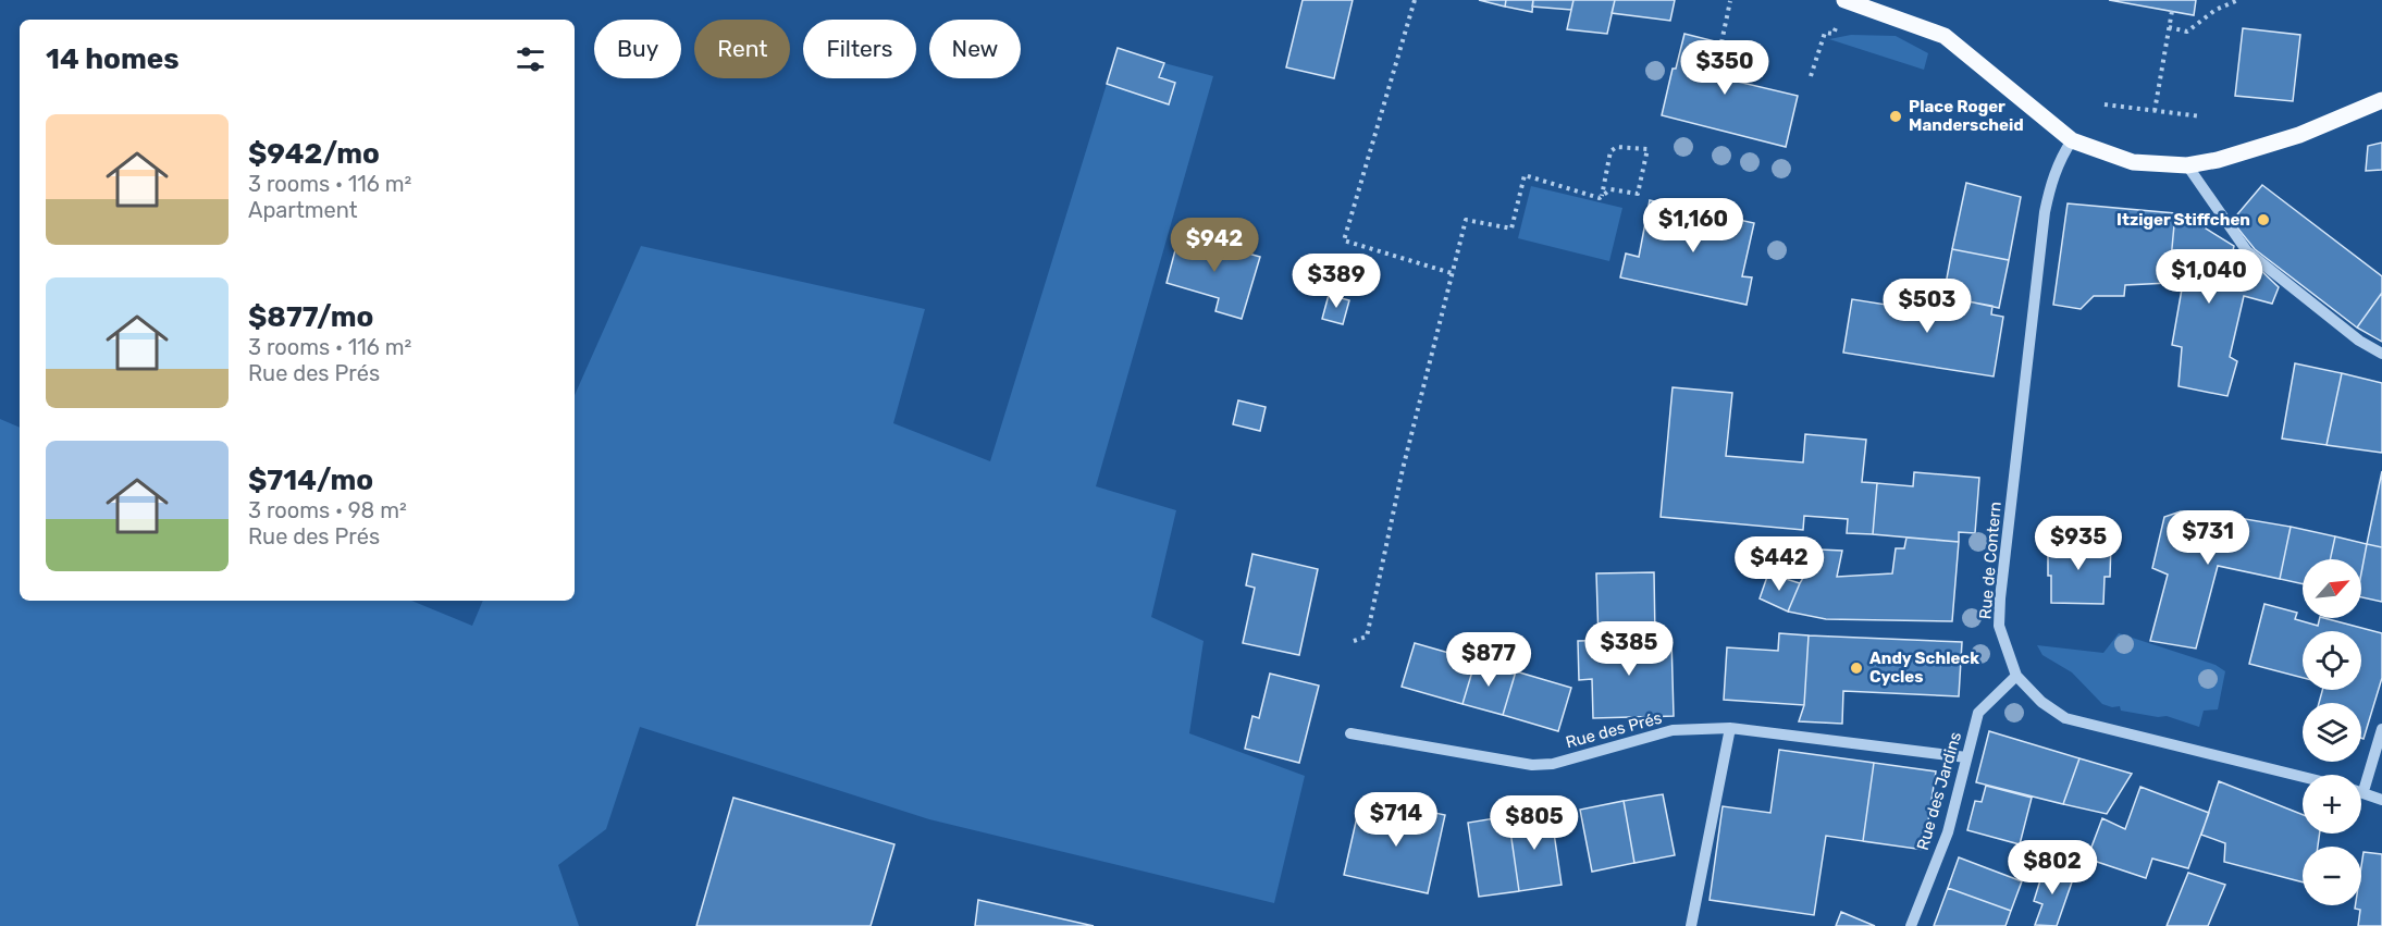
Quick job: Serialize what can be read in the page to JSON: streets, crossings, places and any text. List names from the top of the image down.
{
  "streets": {
    "street": ["Rue de Contern", "Rue des Prés", "Rue des Jardins"]
  },
  "crossings": [
    ["Rue de Contern", "Rue des Jardins"],
    ["Rue des Prés", "Rue des Jardins"]
  ],
  "places": ["Place Roger Manderscheid", "Itziger Stiffchen", "Andy Schleck Cycles"],
  "north": "top right",
  "page": {
    "chip": [
      "Buy",
      "Rent",
      "Filters",
      "New"
    ],
    "heading": "14 homes",
    "price": [
      "$350",
      "$1,160",
      "$942",
      "$1,040",
      "$389",
      "$503",
      "$731",
      "$935",
      "$442",
      "$385",
      "$877",
      "$714",
      "$805",
      "$802"
    ],
    "list": [
      {
        "name": "$942/mo",
        "note": "3 rooms · 116 m² · Apartment"
      },
      {
        "name": "$877/mo",
        "note": "3 rooms · 116 m² · Rue des Prés"
      },
      {
        "name": "$714/mo",
        "note": "3 rooms · 98 m² · Rue des Prés"
      }
    ],
    "map_buttons": ["+", "−"]
  }
}
